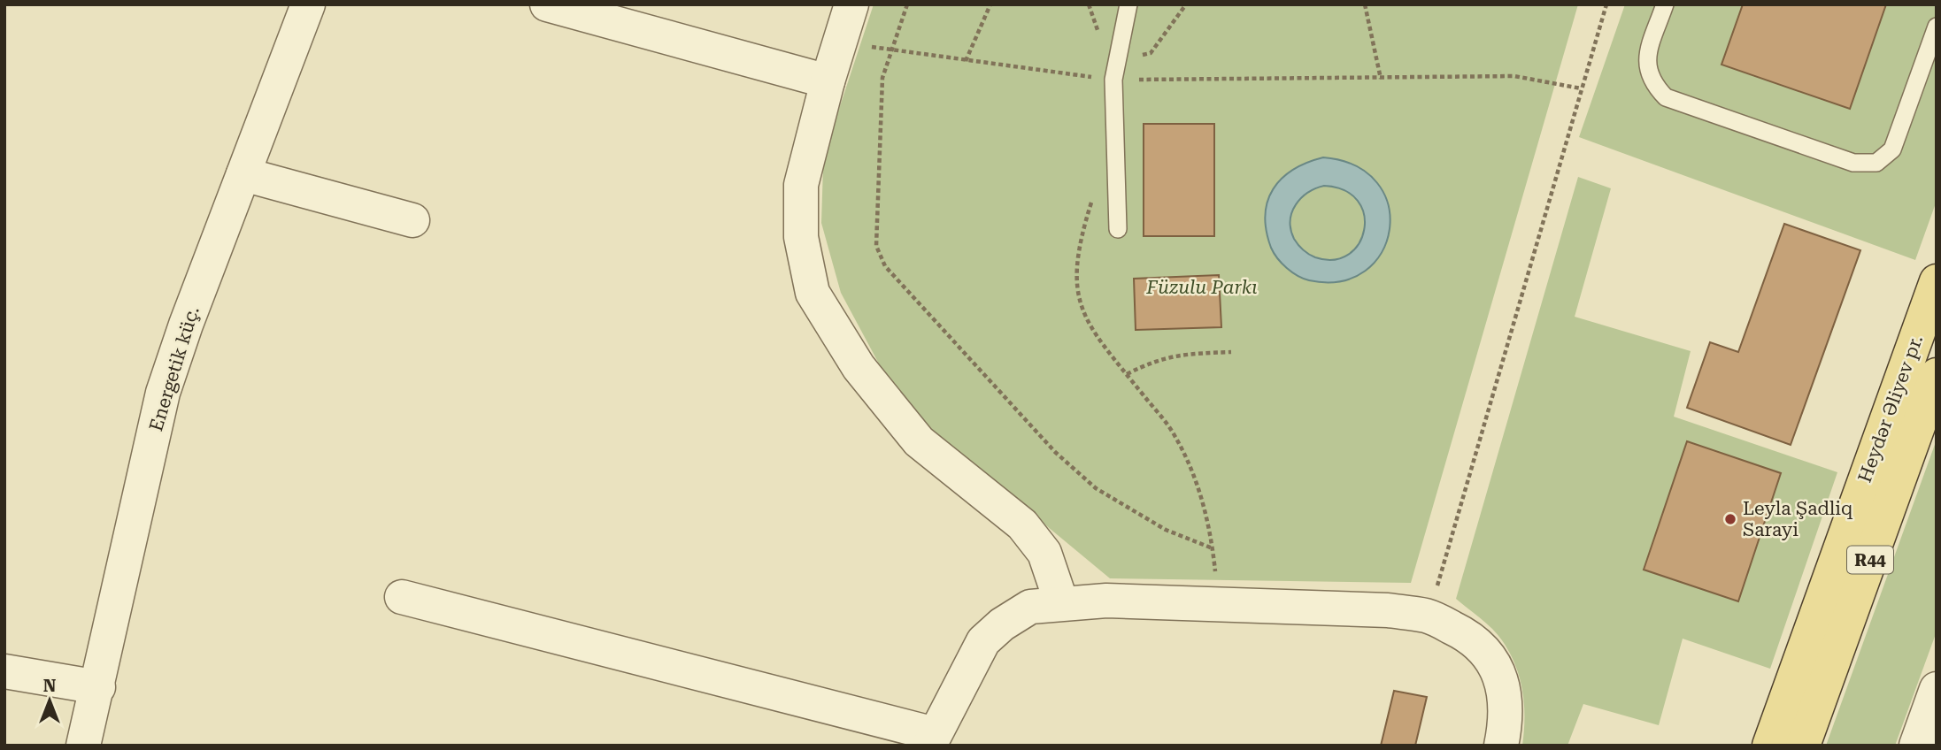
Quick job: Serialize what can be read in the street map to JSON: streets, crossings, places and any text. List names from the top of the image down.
{
  "streets": {
    "main road": ["Heydər Əliyev pr.", "R44"],
    "street": ["Energetik küç."]
  },
  "parks": ["Füzulu Parkı"],
  "places": ["Leyla Şadliq Sarayi"],
  "north": "top"
}
